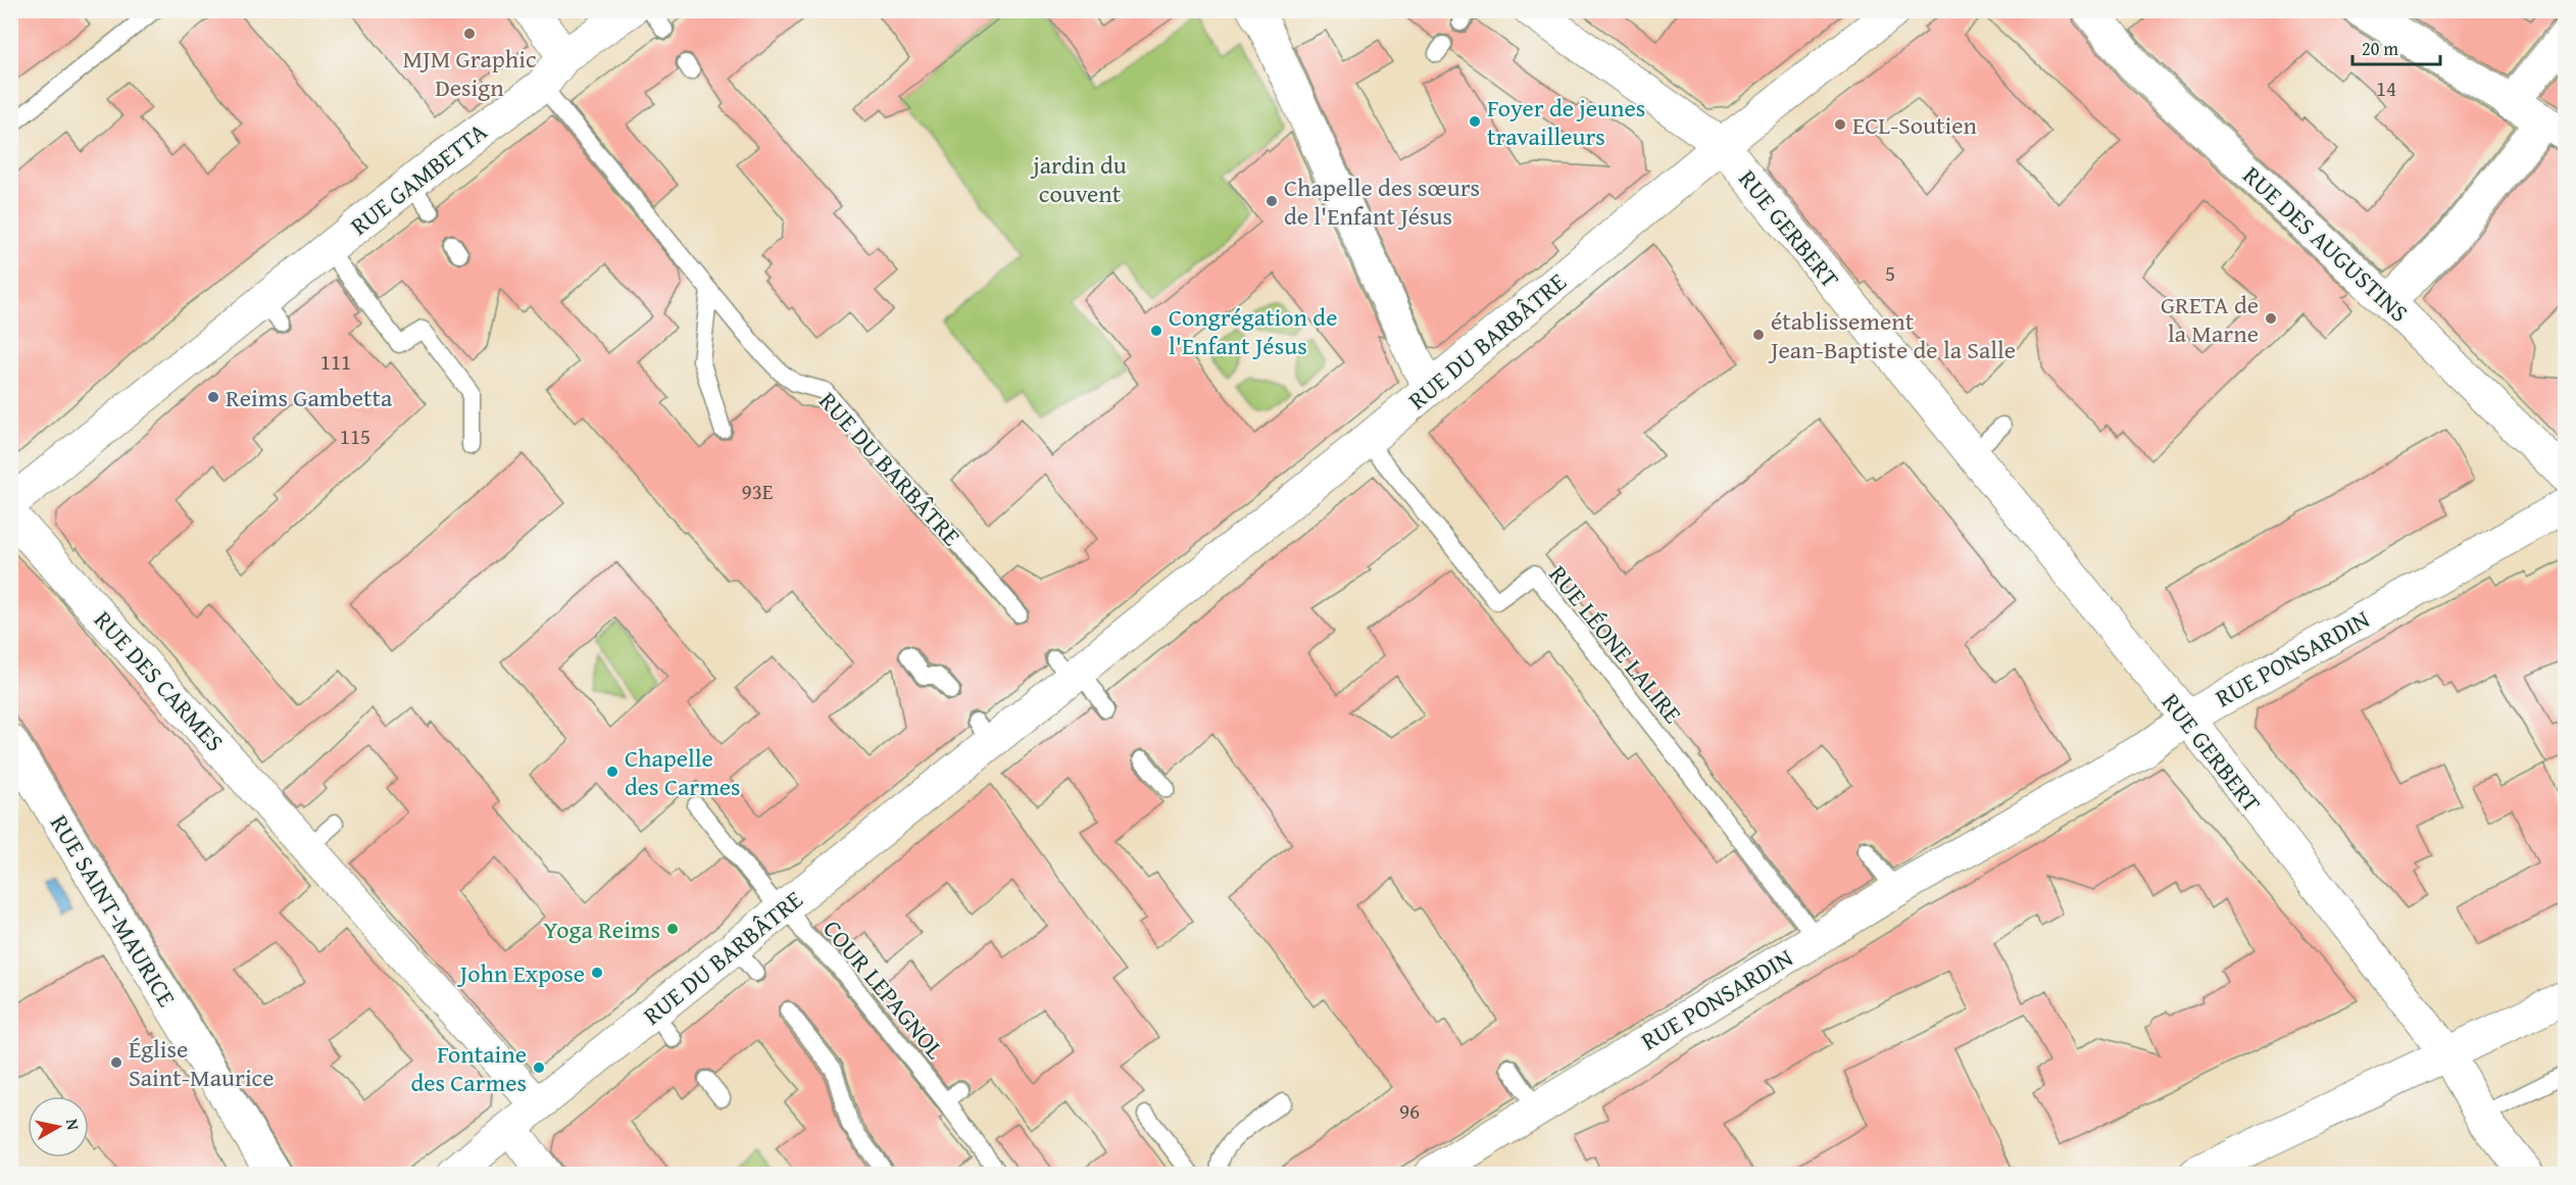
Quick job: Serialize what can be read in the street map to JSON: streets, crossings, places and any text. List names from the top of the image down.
{
  "streets": {
    "street": [
      "RUE GAMBETTA",
      "RUE GERBERT",
      "RUE DES AUGUSTINS",
      "RUE DU BARBÂTRE",
      "RUE PONSARDIN",
      "RUE DES CARMES",
      "RUE SAINT-MAURICE"
    ],
    "lane": ["RUE LÉONE LALIRE", "COUR LEPAGNOL"]
  },
  "crossings": [
    ["RUE GAMBETTA", "RUE DU BARBÂTRE"],
    ["RUE GERBERT", "RUE DU BARBÂTRE"],
    ["RUE GERBERT", "RUE PONSARDIN"],
    ["RUE DU BARBÂTRE", "RUE LÉONE LALIRE"],
    ["RUE DU BARBÂTRE", "RUE DES CARMES"],
    ["RUE DU BARBÂTRE", "COUR LEPAGNOL"],
    ["RUE LÉONE LALIRE", "RUE PONSARDIN"]
  ],
  "parks": ["jardin du couvent"],
  "places": [
    "MJM Graphic Design",
    "Foyer de jeunes travailleurs",
    "ECL-Soutien",
    "Chapelle des sœurs de l'Enfant Jésus",
    "GRETA de la Marne",
    "Congrégation de l'Enfant Jésus",
    "établissement Jean-Baptiste de la Salle",
    "Reims Gambetta",
    "Chapelle des Carmes",
    "Yoga Reims",
    "John Expose",
    "Église Saint-Maurice",
    "Fontaine des Carmes"
  ],
  "house_numbers": [
    "14",
    "5",
    "111",
    "115",
    "93E",
    "96"
  ],
  "scale_bar": "20 m",
  "north": "right"
}
